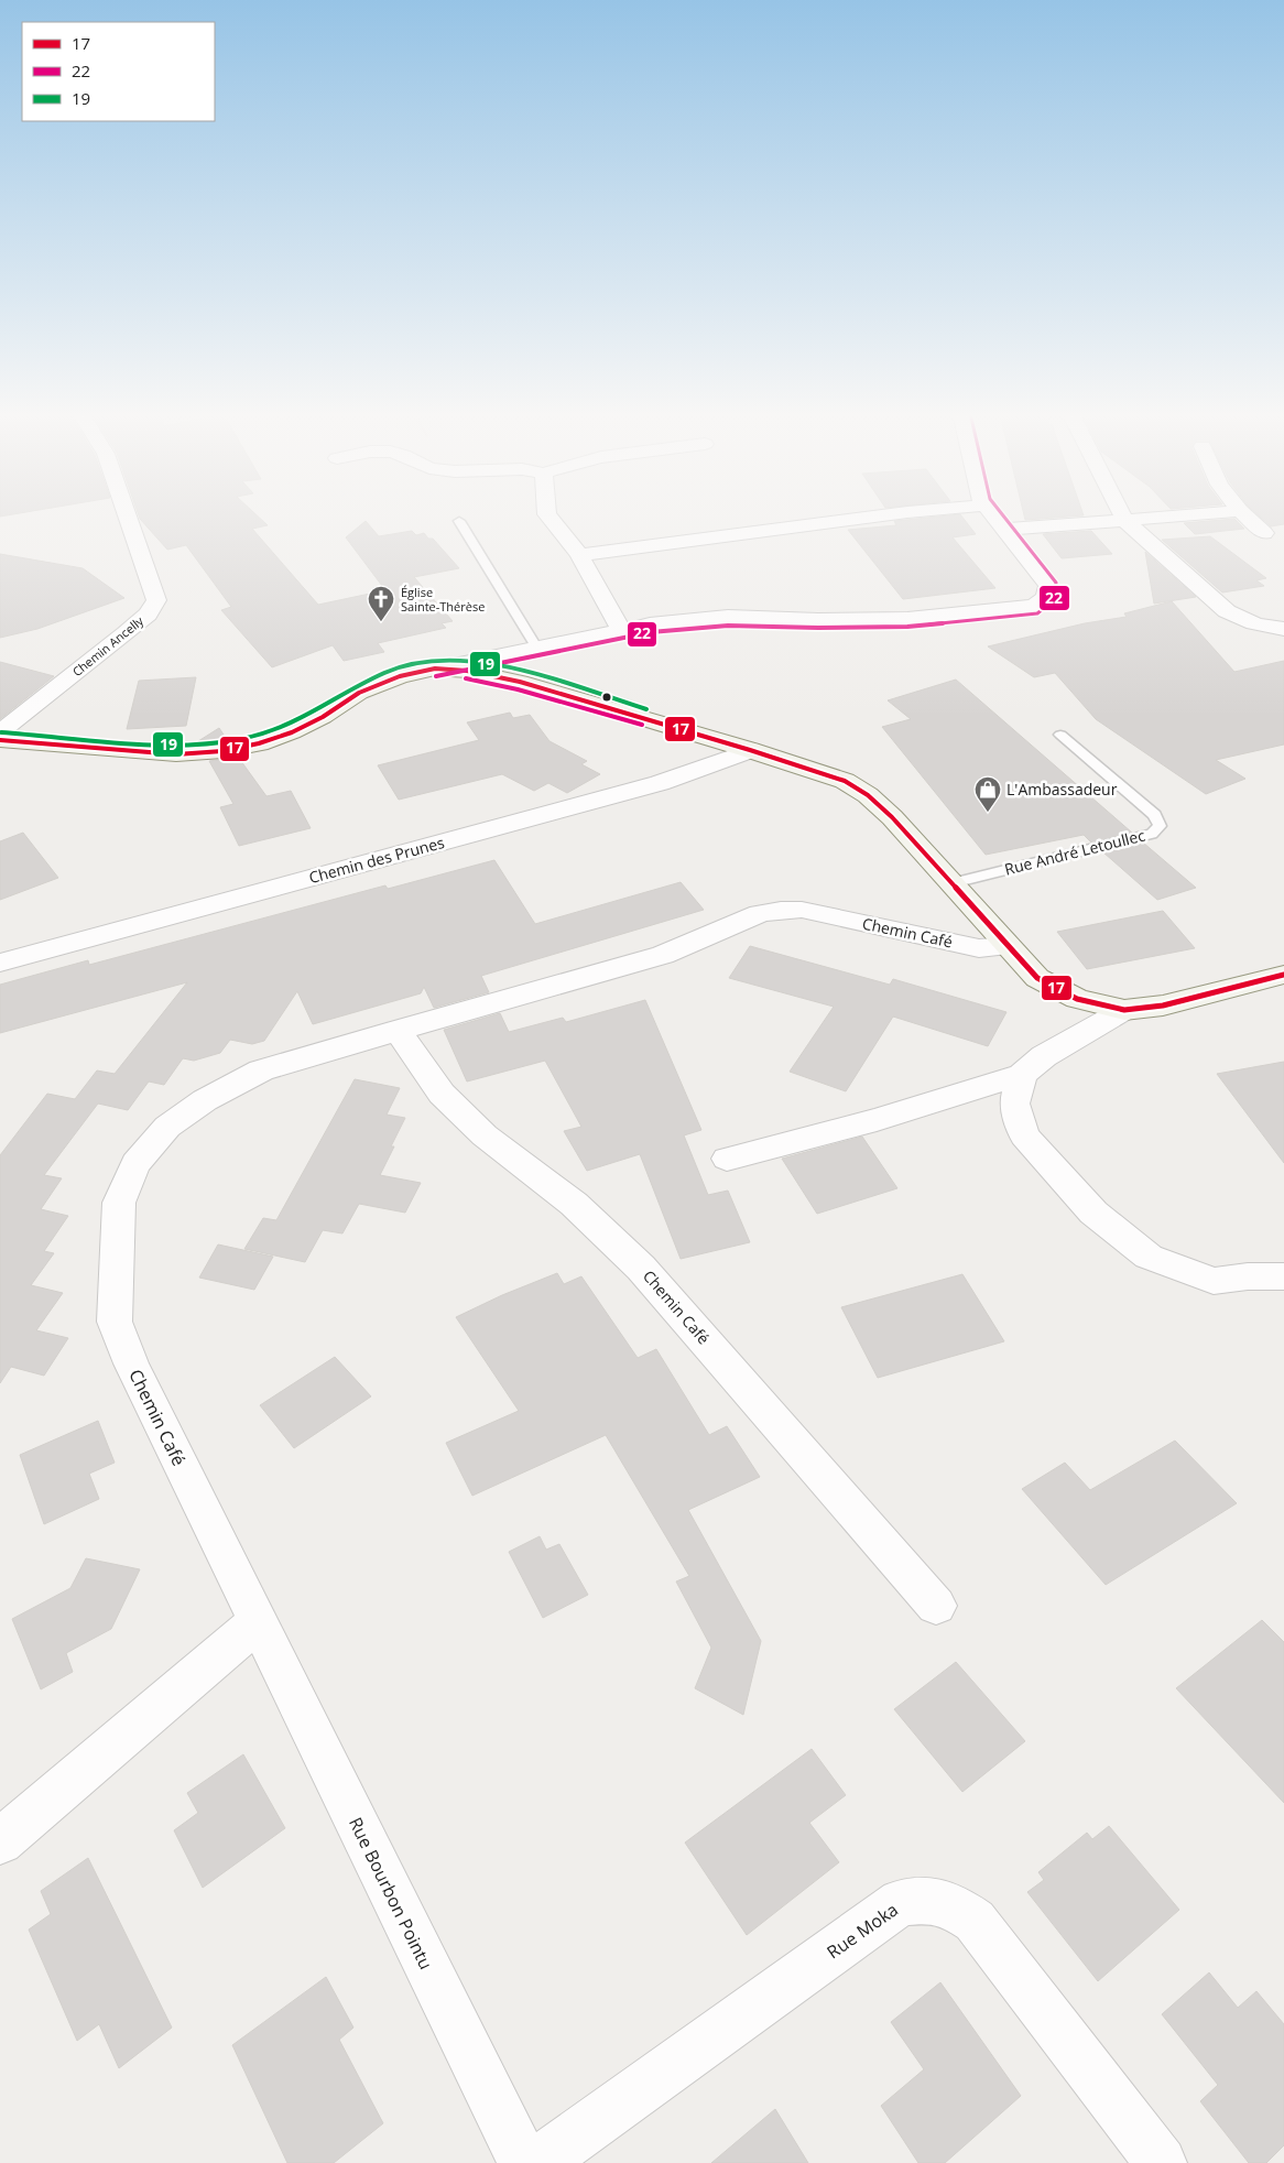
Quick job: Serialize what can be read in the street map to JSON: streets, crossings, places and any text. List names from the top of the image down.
{
  "streets": {
    "street": [
      "Chemin Ancelly",
      "Chemin des Prunes",
      "Chemin Café",
      "Rue Bourbon Pointu",
      "Rue Moka"
    ],
    "lane": ["Rue André Letoullec"]
  },
  "crossings": [
    ["Chemin Café", "Rue Bourbon Pointu"]
  ],
  "places": {
    "church": ["Église Sainte-Thérèse"],
    "shop": ["L'Ambassadeur"]
  },
  "lines": ["transit line 22", "transit line 19", "transit line 17"],
  "legend": ["17", "22", "19"]
}
